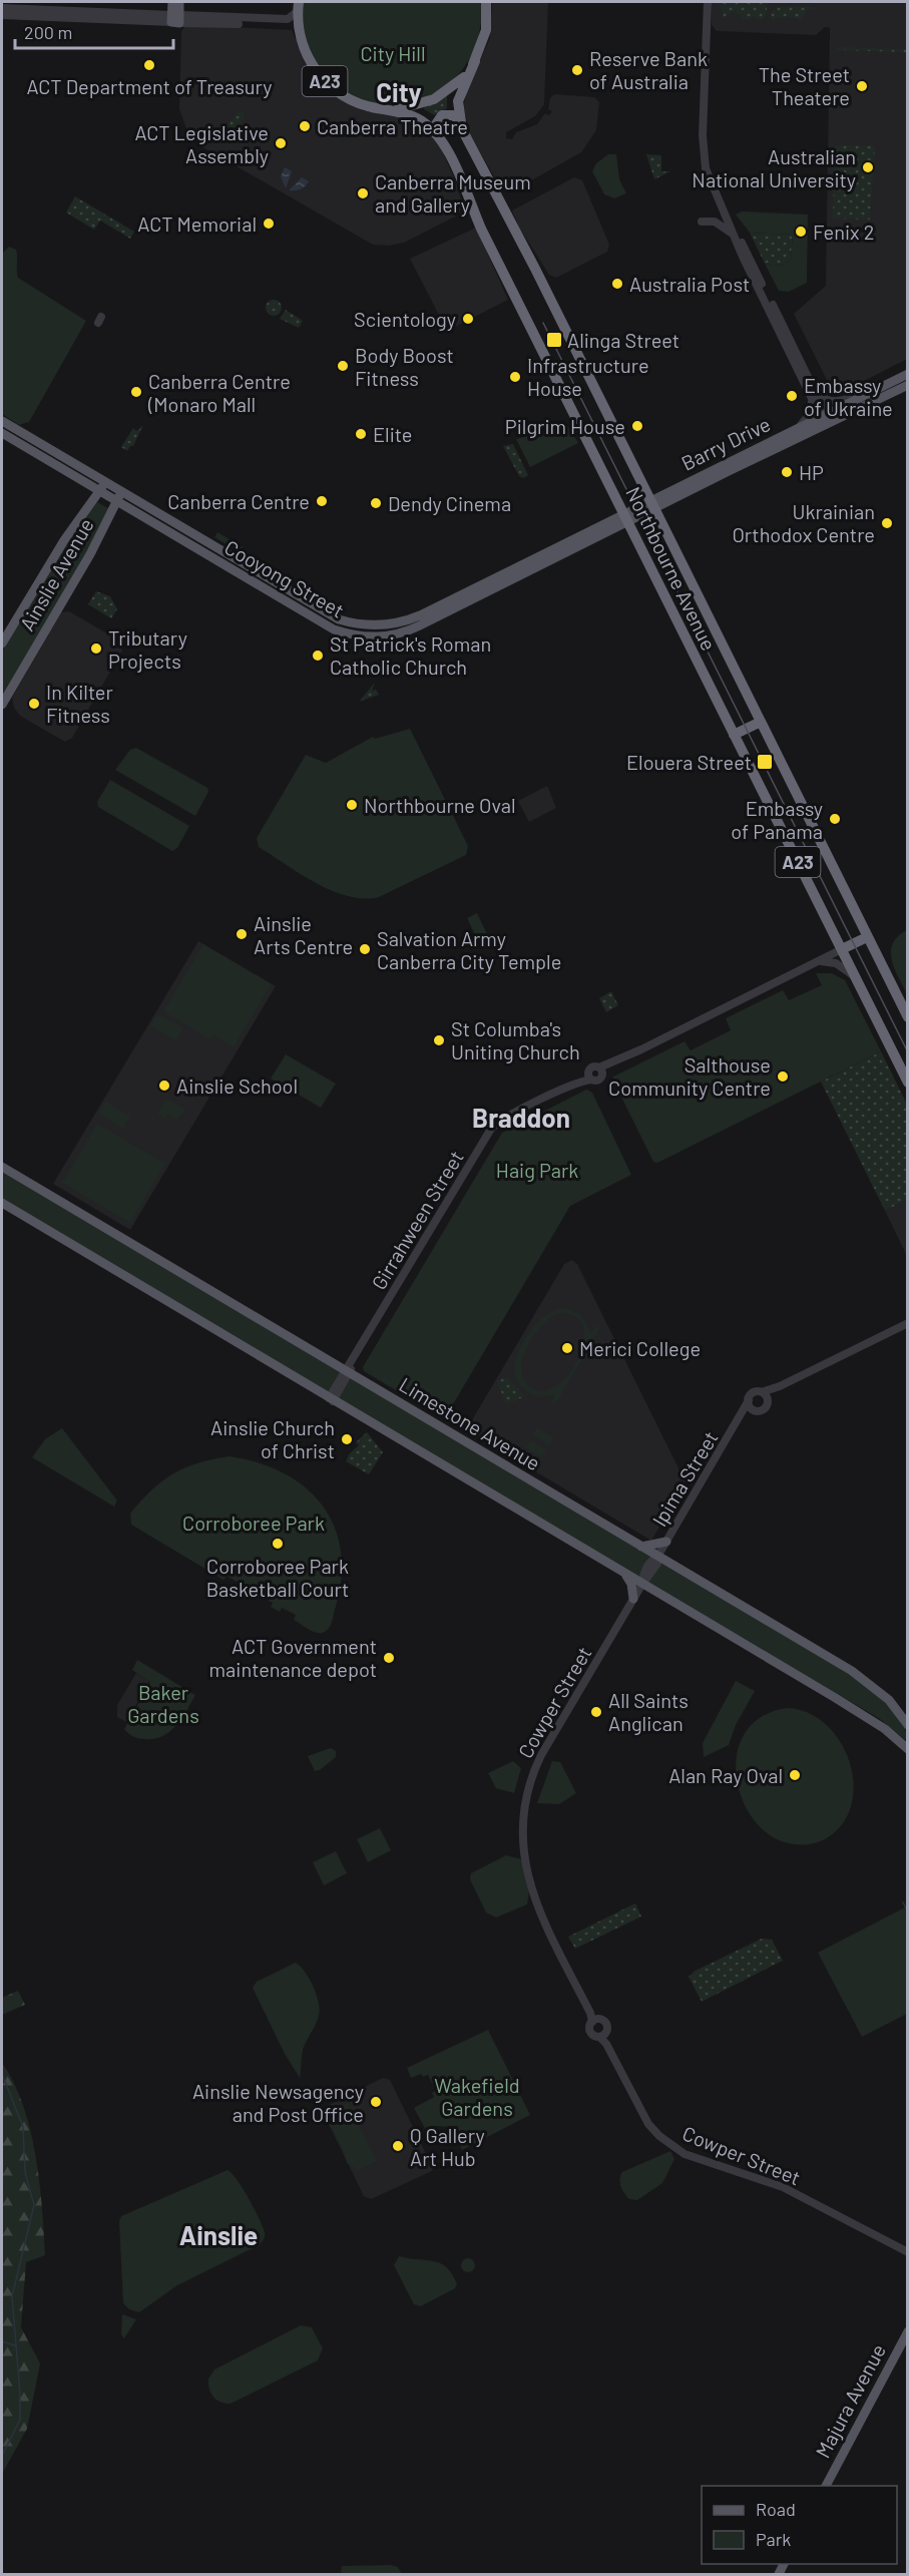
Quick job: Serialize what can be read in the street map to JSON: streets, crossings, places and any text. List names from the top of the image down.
{
  "streets": {
    "highway": ["A23", "Northbourne Avenue"],
    "main road": [
      "Barry Drive",
      "Ainslie Avenue",
      "Cooyong Street",
      "Limestone Avenue",
      "Majura Avenue"
    ],
    "street": ["Girrahween Street", "Ipima Street", "Cowper Street"]
  },
  "crossings": [
    ["A23", "Northbourne Avenue"],
    ["Barry Drive", "Northbourne Avenue"],
    ["Barry Drive", "Cooyong Street"],
    ["Northbourne Avenue", "Cooyong Street"],
    ["Ainslie Avenue", "Cooyong Street"],
    ["Girrahween Street", "Limestone Avenue"],
    ["Limestone Avenue", "Ipima Street"],
    ["Ipima Street", "Cowper Street"]
  ],
  "districts": ["City", "Braddon", "Ainslie"],
  "parks": [
    "City Hill",
    "Haig Park",
    "Corroboree Park",
    "Baker Gardens",
    "Wakefield Gardens"
  ],
  "places": {
    "other": [
      "ACT Department of Treasury",
      "Reserve Bank of Australia",
      "The Street Theatere",
      "Canberra Theatre",
      "ACT Legislative Assembly",
      "Australian National University",
      "Canberra Museum and Gallery",
      "ACT Memorial",
      "Fenix 2",
      "Australia Post",
      "Scientology",
      "Body Boost Fitness",
      "Infrastructure House",
      "Canberra Centre (Monaro Mall",
      "Embassy of Ukraine",
      "Pilgrim House",
      "Elite",
      "HP",
      "Canberra Centre",
      "Dendy Cinema",
      "Ukrainian Orthodox Centre",
      "Tributary Projects",
      "St Patrick's Roman Catholic Church",
      "In Kilter Fitness",
      "Northbourne Oval",
      "Embassy of Panama",
      "Ainslie Arts Centre",
      "Salvation Army Canberra City Temple",
      "St Columba's Uniting Church",
      "Salthouse Community Centre",
      "Ainslie School",
      "Merici College",
      "Ainslie Church of Christ",
      "Corroboree Park Basketball Court",
      "ACT Government maintenance depot",
      "All Saints Anglican",
      "Alan Ray Oval",
      "Ainslie Newsagency and Post Office",
      "Q Gallery Art Hub"
    ],
    "transit": ["Alinga Street", "Elouera Street"]
  },
  "legend": ["Road", "Park"],
  "scale_bar": "200 m"
}
